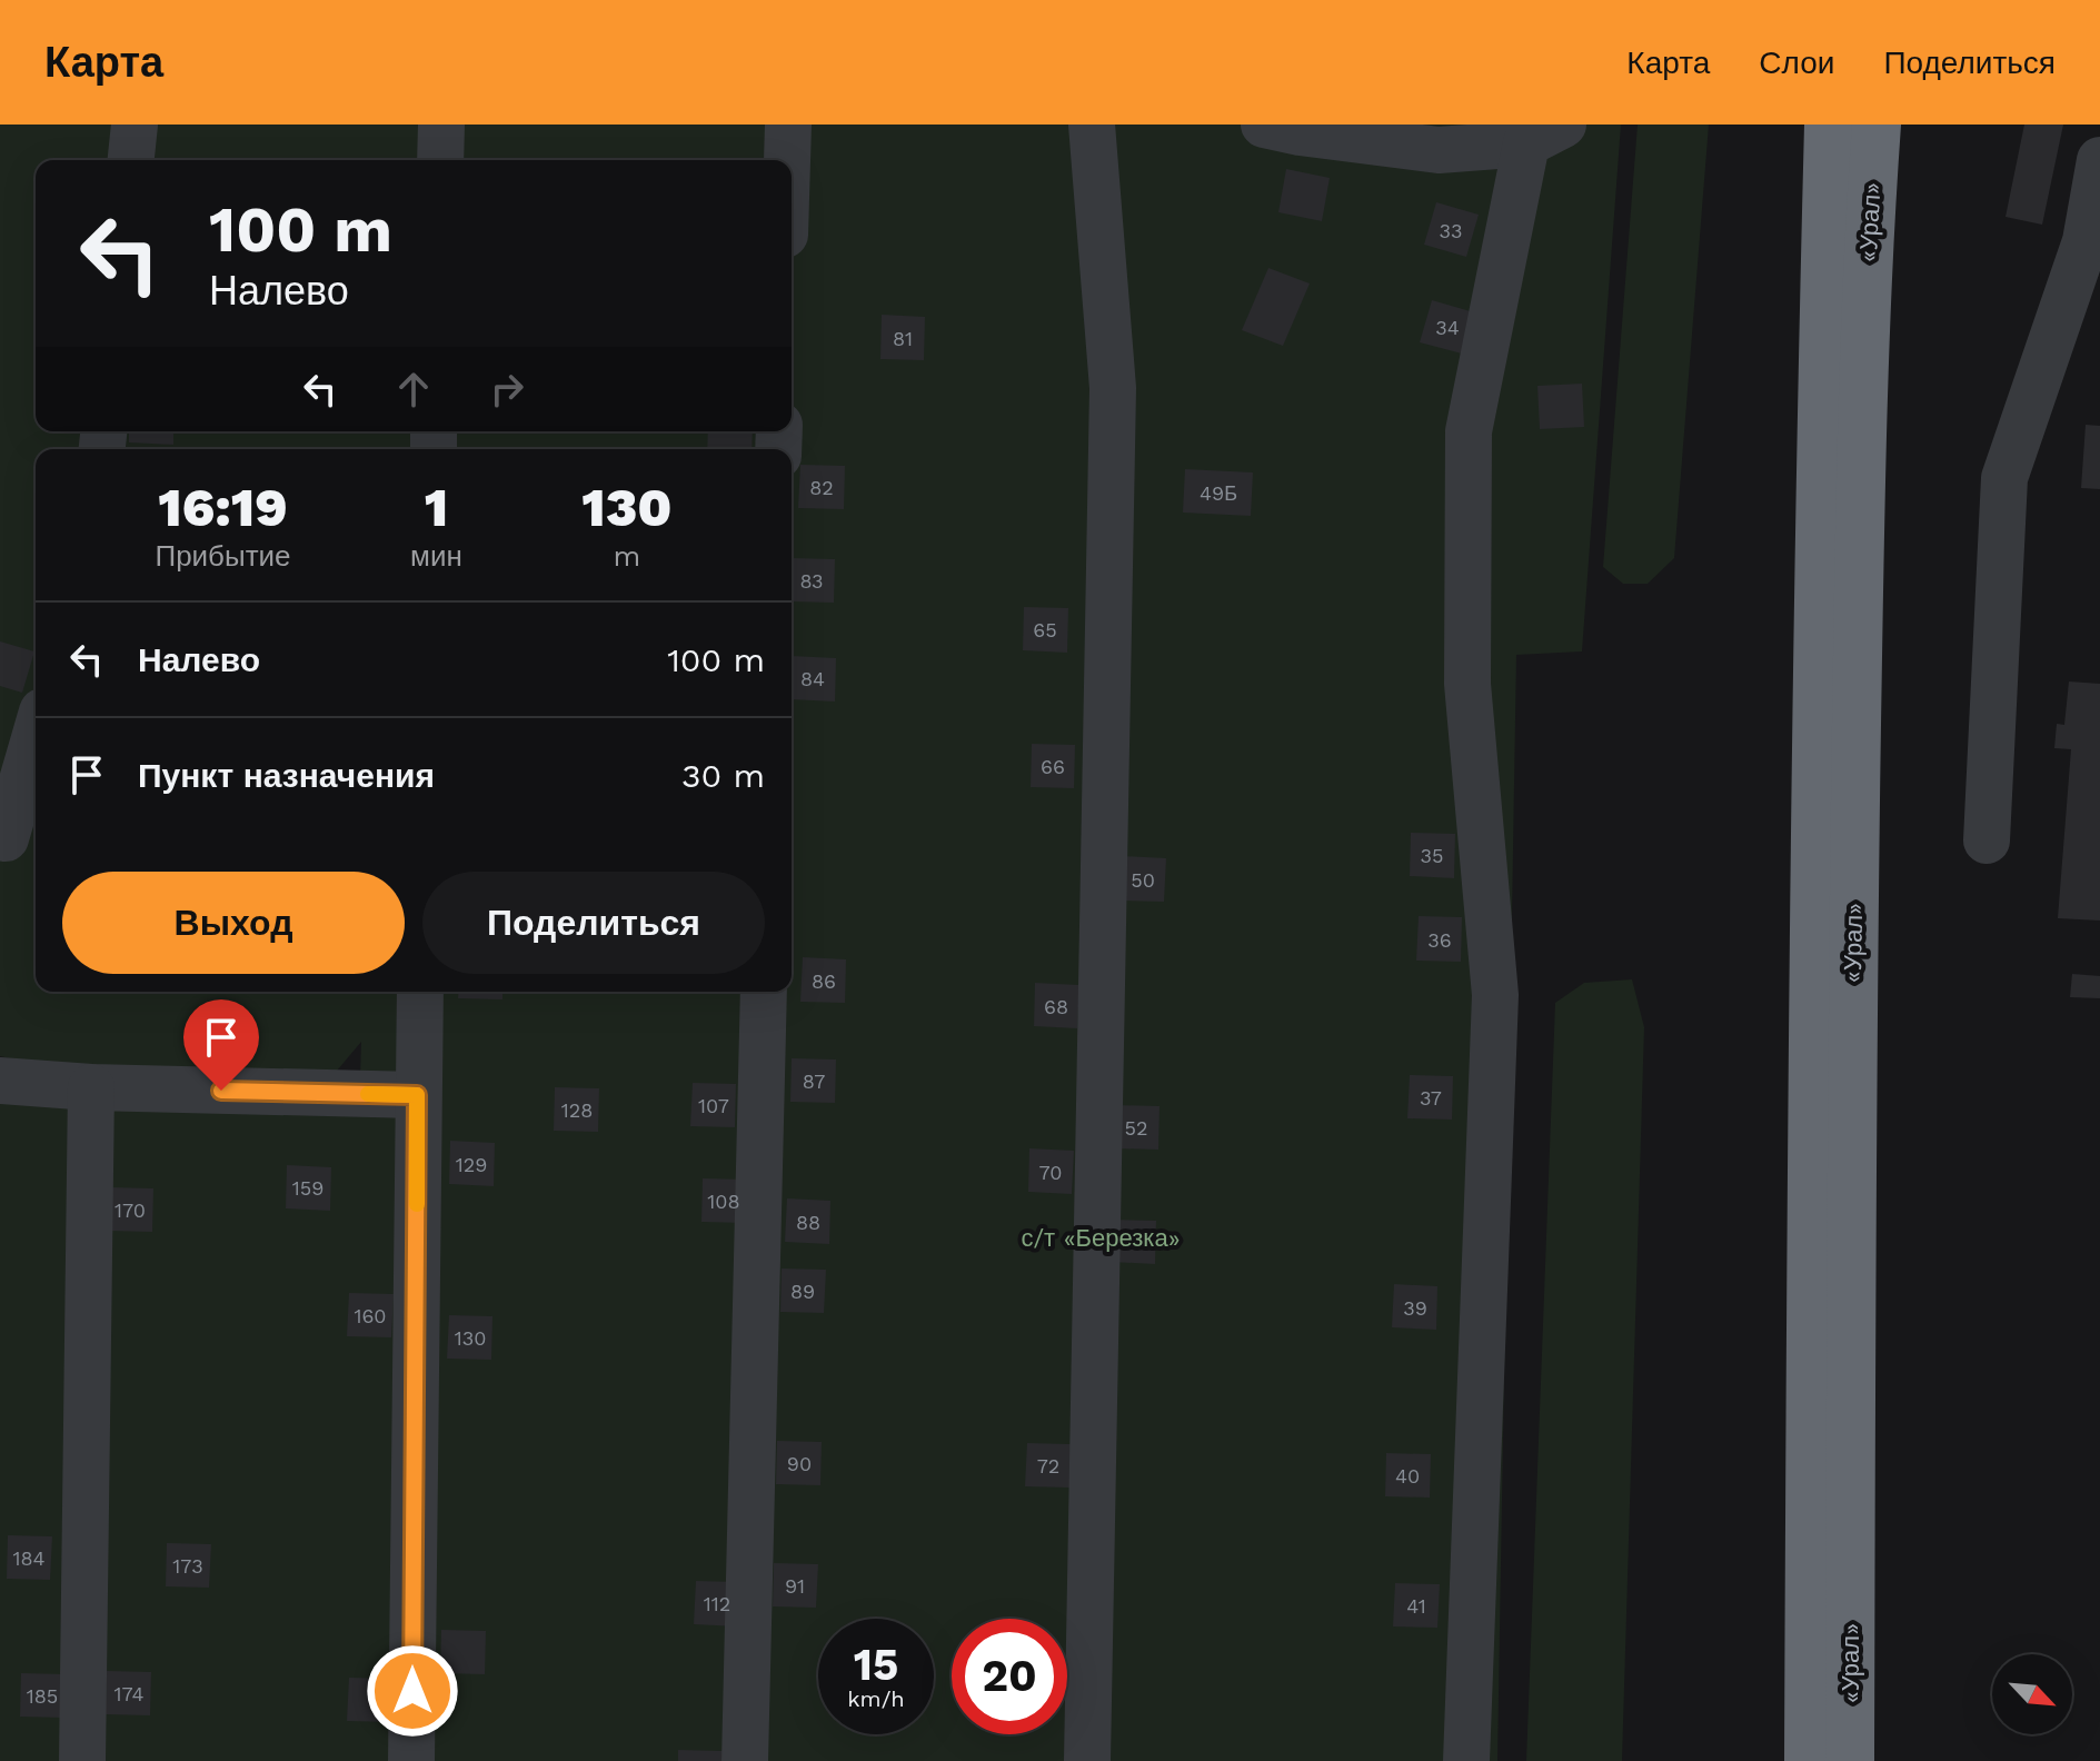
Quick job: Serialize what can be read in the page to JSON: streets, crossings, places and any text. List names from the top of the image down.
{
  "streets": {
    "highway": ["«Урал»"]
  },
  "parks": ["с/т «Березка»"],
  "house_numbers": [
    "33",
    "34",
    "81",
    "82",
    "49Б",
    "83",
    "65",
    "84",
    "66",
    "35",
    "50",
    "36",
    "86",
    "68",
    "87",
    "37",
    "107",
    "128",
    "52",
    "129",
    "70",
    "159",
    "108",
    "170",
    "88",
    "89",
    "39",
    "160",
    "130",
    "90",
    "72",
    "40",
    "184",
    "173",
    "91",
    "112",
    "41",
    "174",
    "185"
  ],
  "north": "bottom right",
  "page": {
    "header": "Карта",
    "nav": ["Карта", "Слои", "Поделиться"],
    "turn": ["100 m", "Налево"],
    "eta": [
      "16:19",
      "Прибытие",
      "1",
      "мин",
      "130",
      "m"
    ],
    "list": [
      {
        "name": "Налево",
        "value": "100 m"
      },
      {
        "name": "Пункт назначения",
        "value": "30 m"
      }
    ],
    "buttons": ["Выход", "Поделиться"],
    "speed": "15 km/h",
    "limit": "20"
  }
}
